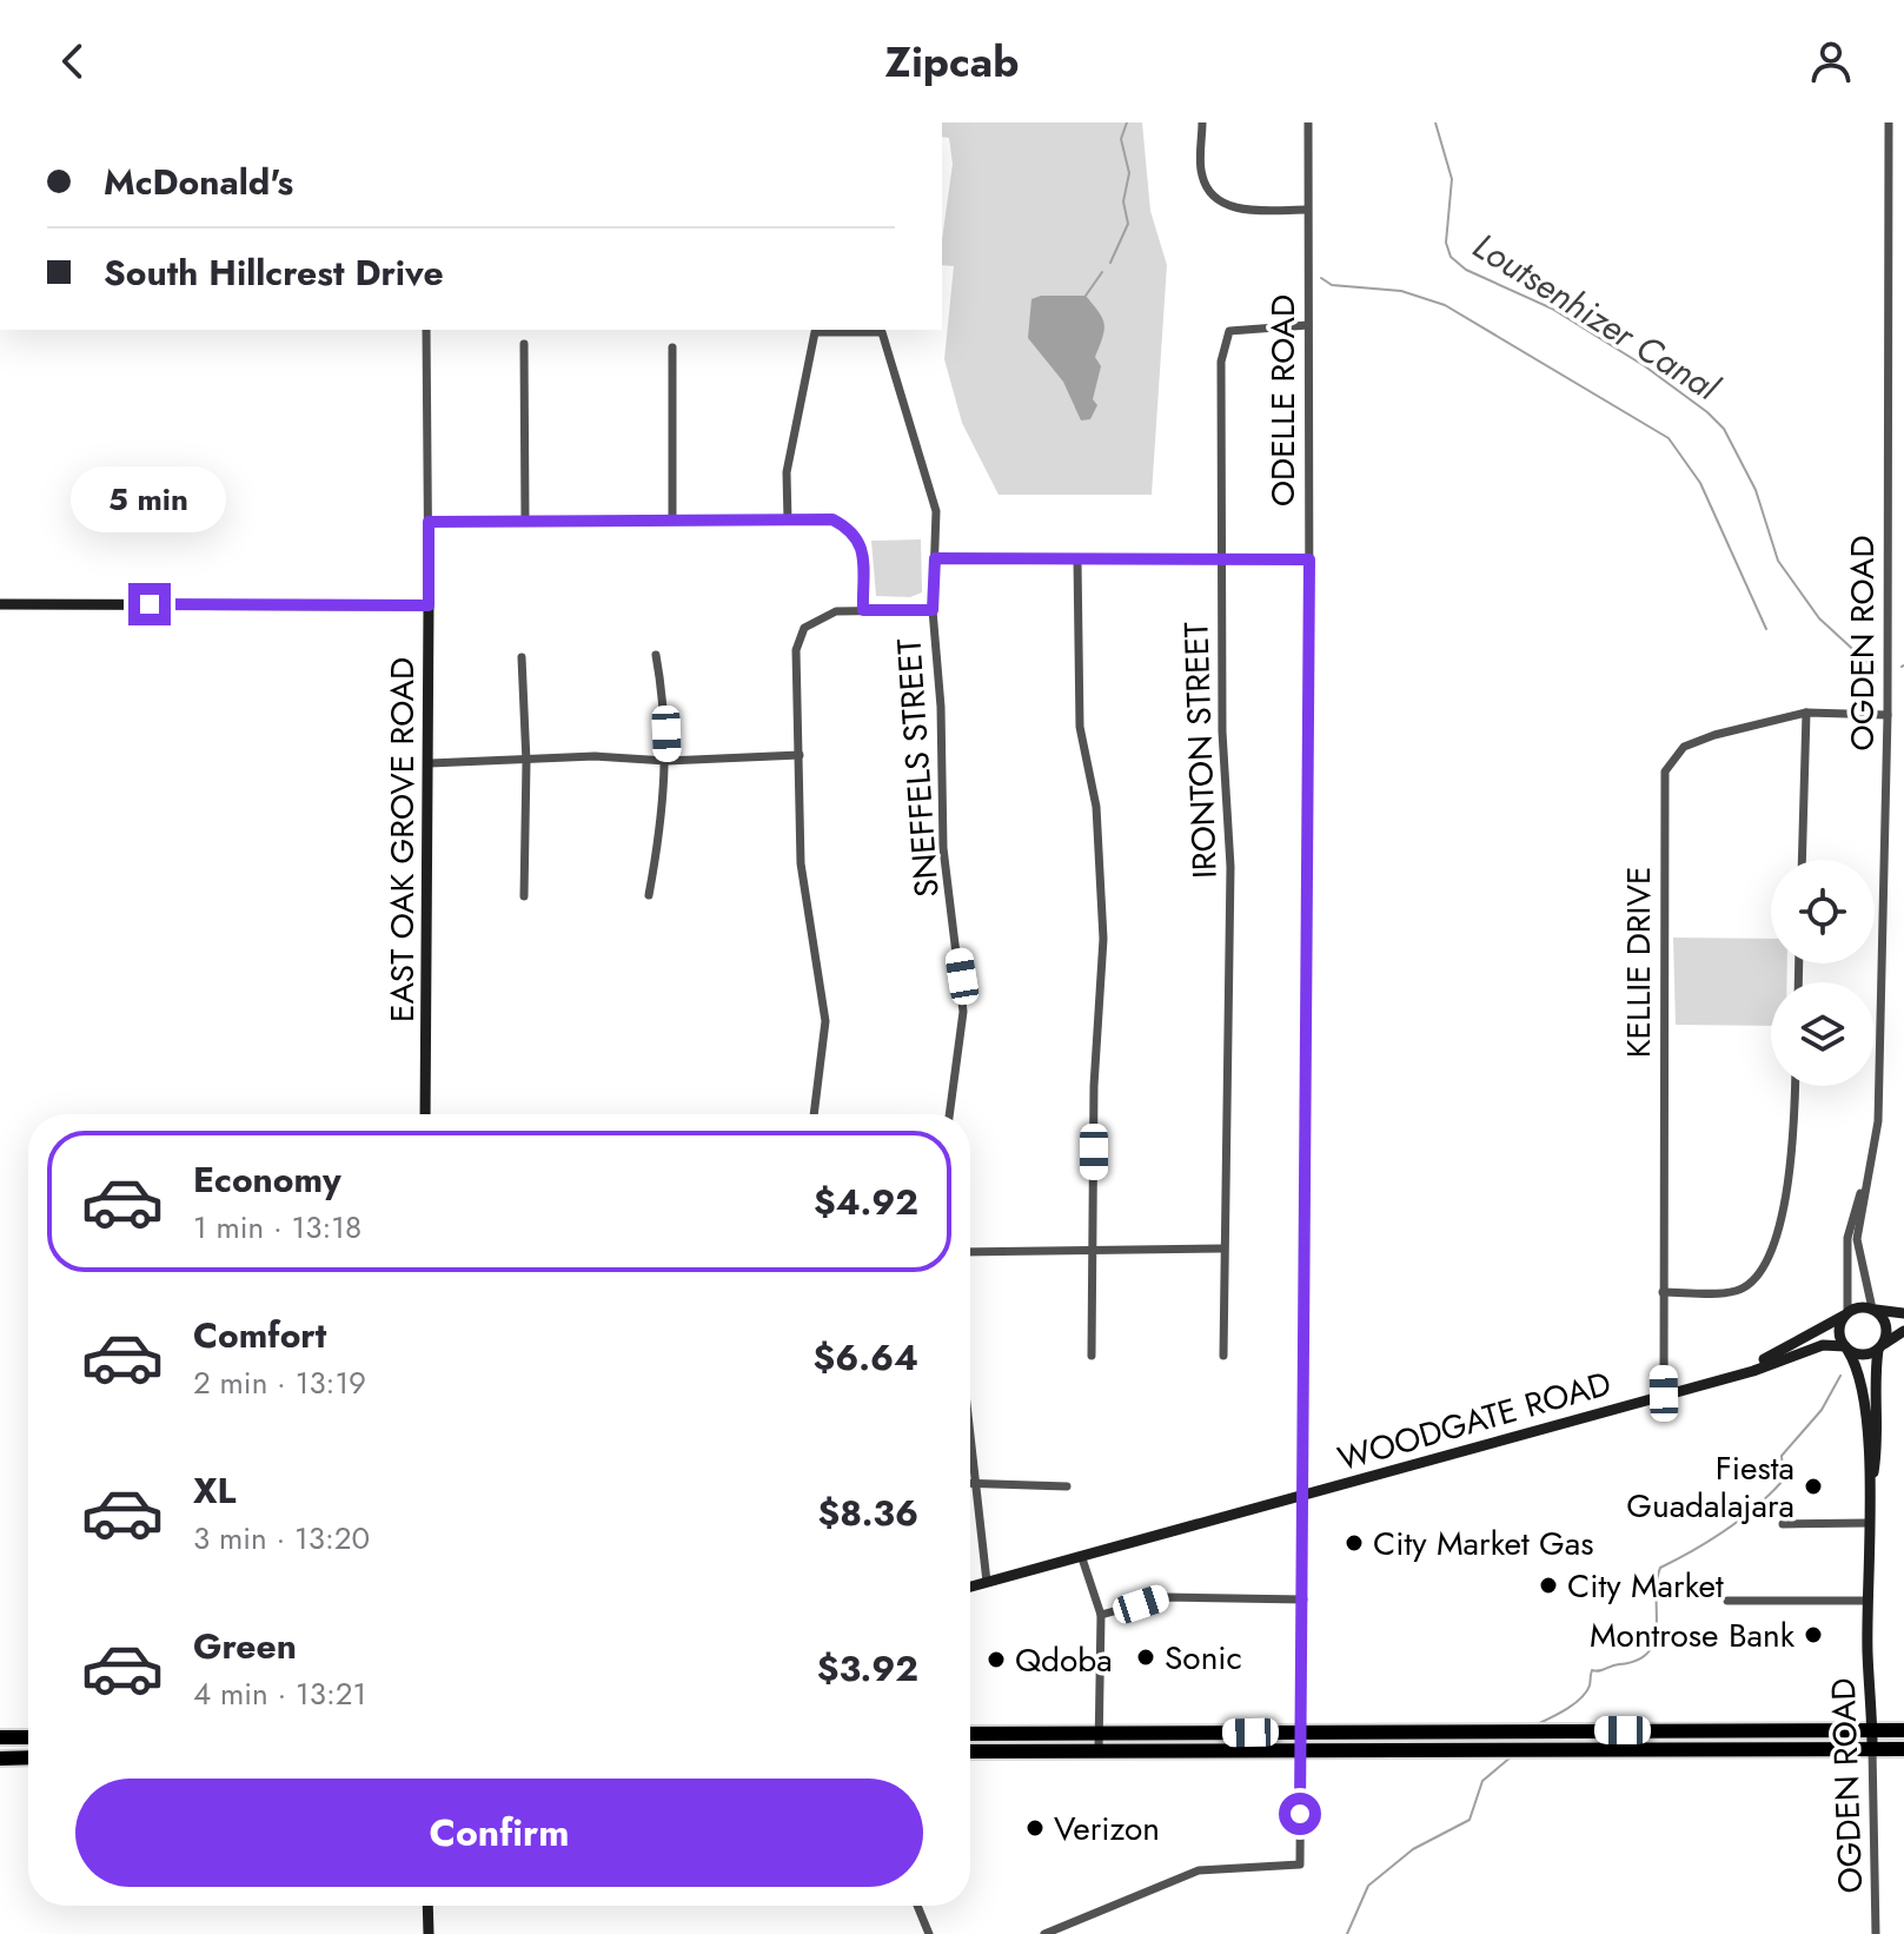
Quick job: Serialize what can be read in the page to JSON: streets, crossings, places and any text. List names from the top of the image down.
{
  "streets": {
    "street": [
      "ODELLE ROAD",
      "OGDEN ROAD",
      "IRONTON STREET",
      "SNEFFELS STREET",
      "EAST OAK GROVE ROAD",
      "KELLIE DRIVE",
      "WOODGATE ROAD"
    ]
  },
  "crossings": [
    ["ODELLE ROAD", "IRONTON STREET"],
    ["ODELLE ROAD", "WOODGATE ROAD"],
    ["OGDEN ROAD", "KELLIE DRIVE"],
    ["OGDEN ROAD", "WOODGATE ROAD"],
    ["KELLIE DRIVE", "WOODGATE ROAD"]
  ],
  "water": ["Loutsenhizer Canal"],
  "places": [
    "Fiesta Guadalajara",
    "City Market Gas",
    "City Market",
    "Montrose Bank",
    "Sonic",
    "Qdoba",
    "Verizon"
  ],
  "page": {
    "header": "Zipcab",
    "banner": ["McDonald's", "South Hillcrest Drive"],
    "bubble": "5 min",
    "list": [
      {
        "name": "Economy",
        "note": "1 min · 13:18",
        "value": "$4.92"
      },
      {
        "name": "Comfort",
        "note": "2 min · 13:19",
        "value": "$6.64"
      },
      {
        "name": "XL",
        "note": "3 min · 13:20",
        "value": "$8.36"
      },
      {
        "name": "Green",
        "note": "4 min · 13:21",
        "value": "$3.92"
      }
    ],
    "buttons": "Confirm"
  }
}
